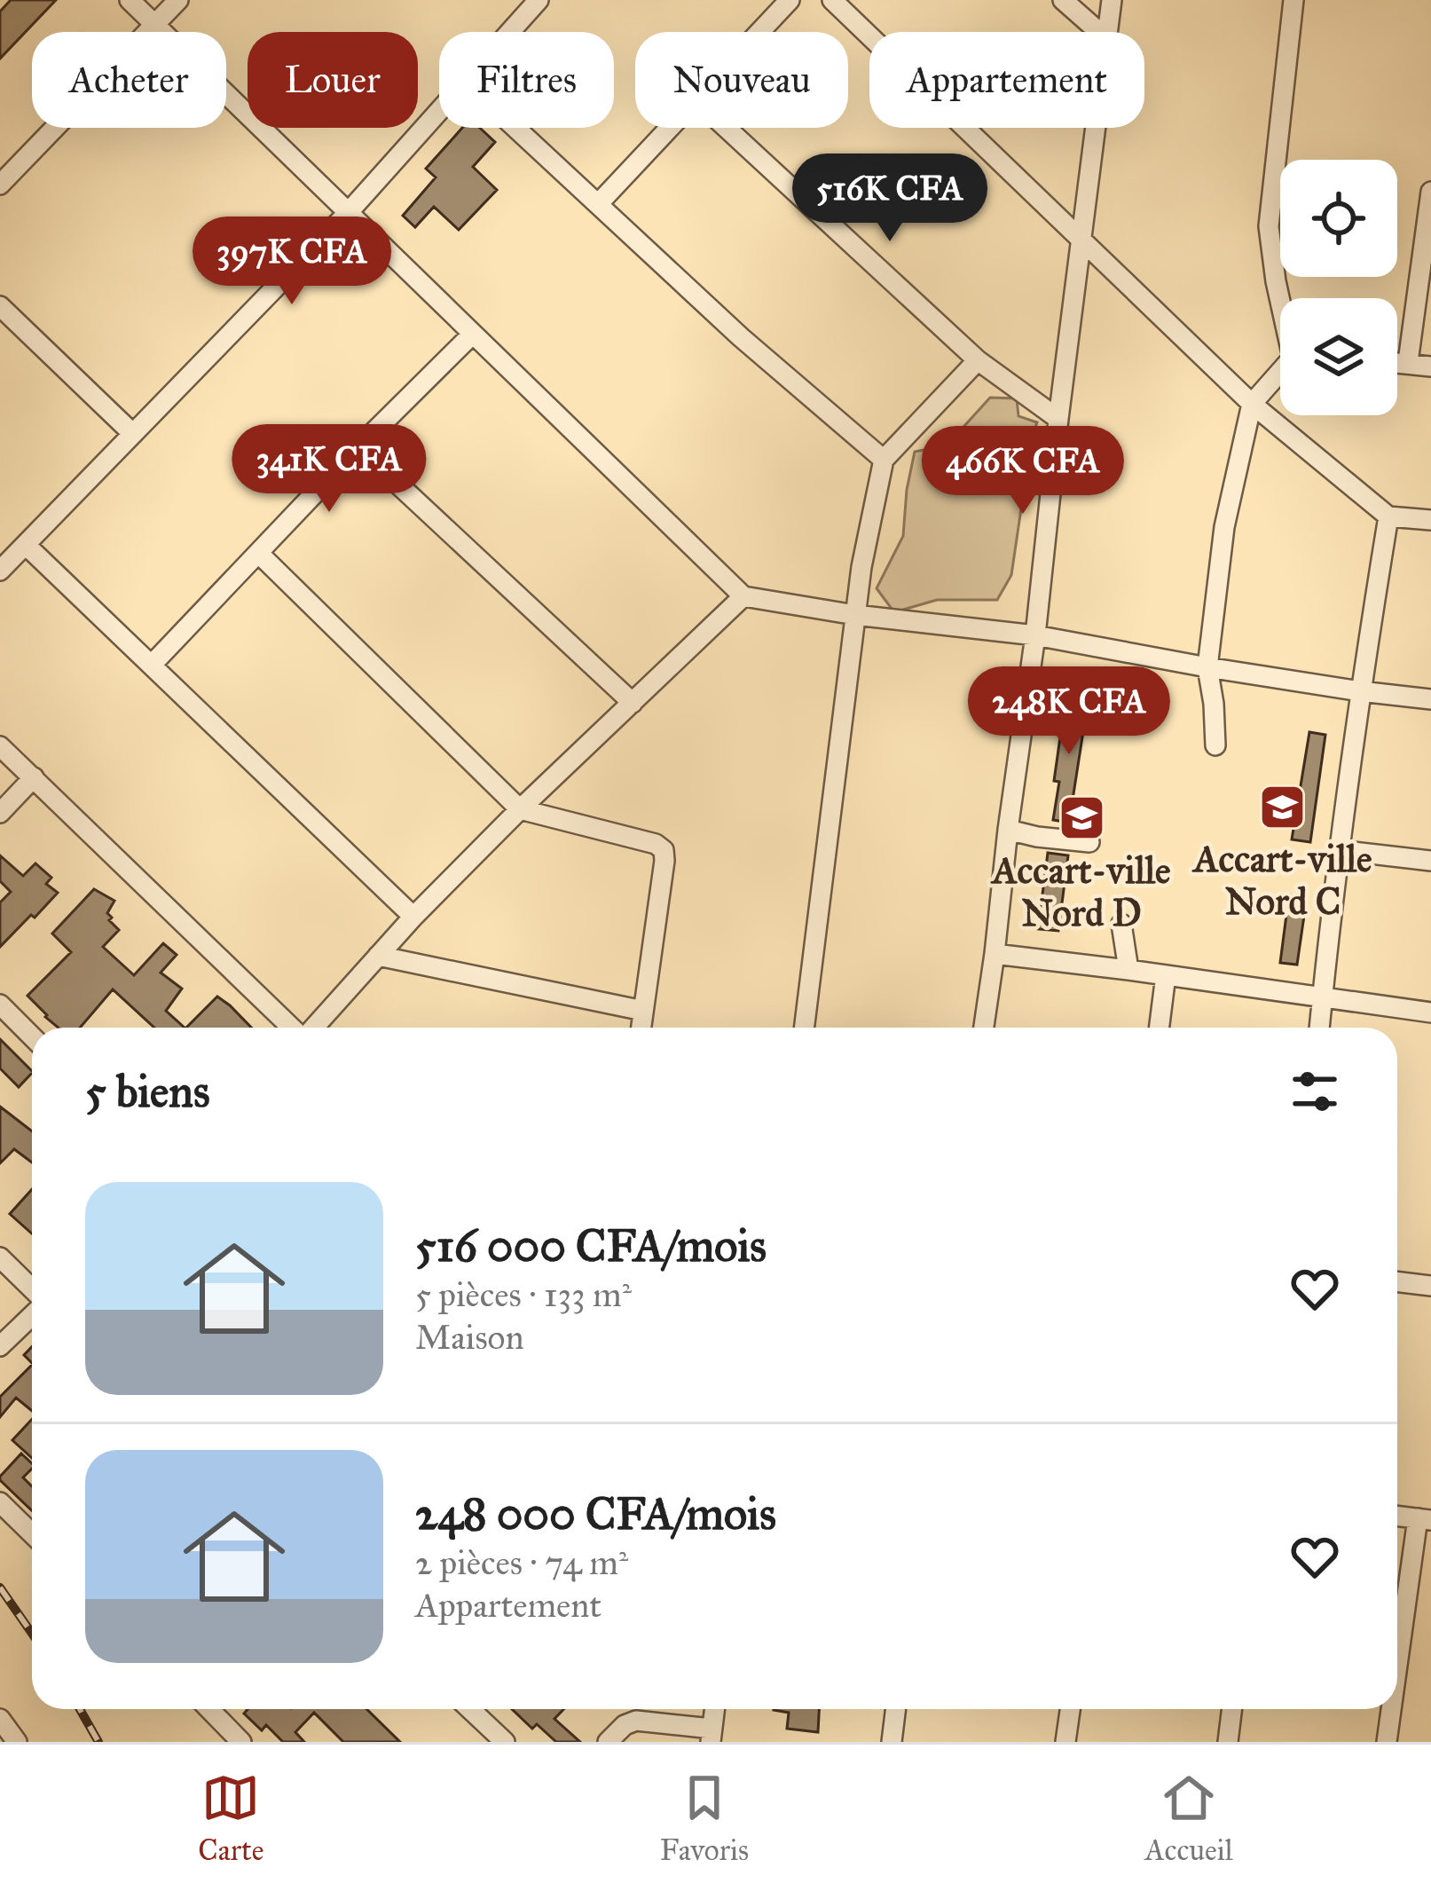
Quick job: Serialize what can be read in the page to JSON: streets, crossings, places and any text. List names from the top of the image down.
{
  "places": {
    "school or university": ["Accart-ville Nord C", "Accart-ville Nord D"]
  },
  "page": {
    "chip": [
      "Acheter",
      "Louer",
      "Filtres",
      "Nouveau",
      "Appartement"
    ],
    "price": [
      "516K CFA",
      "397K CFA",
      "341K CFA",
      "466K CFA",
      "248K CFA"
    ],
    "heading": "5 biens",
    "list": [
      {
        "name": "516 000 CFA/mois",
        "note": "5 pièces · 133 m² · Maison"
      },
      {
        "name": "248 000 CFA/mois",
        "note": "2 pièces · 74 m² · Appartement"
      }
    ],
    "tabs": ["Carte", "Favoris", "Accueil"]
  }
}
